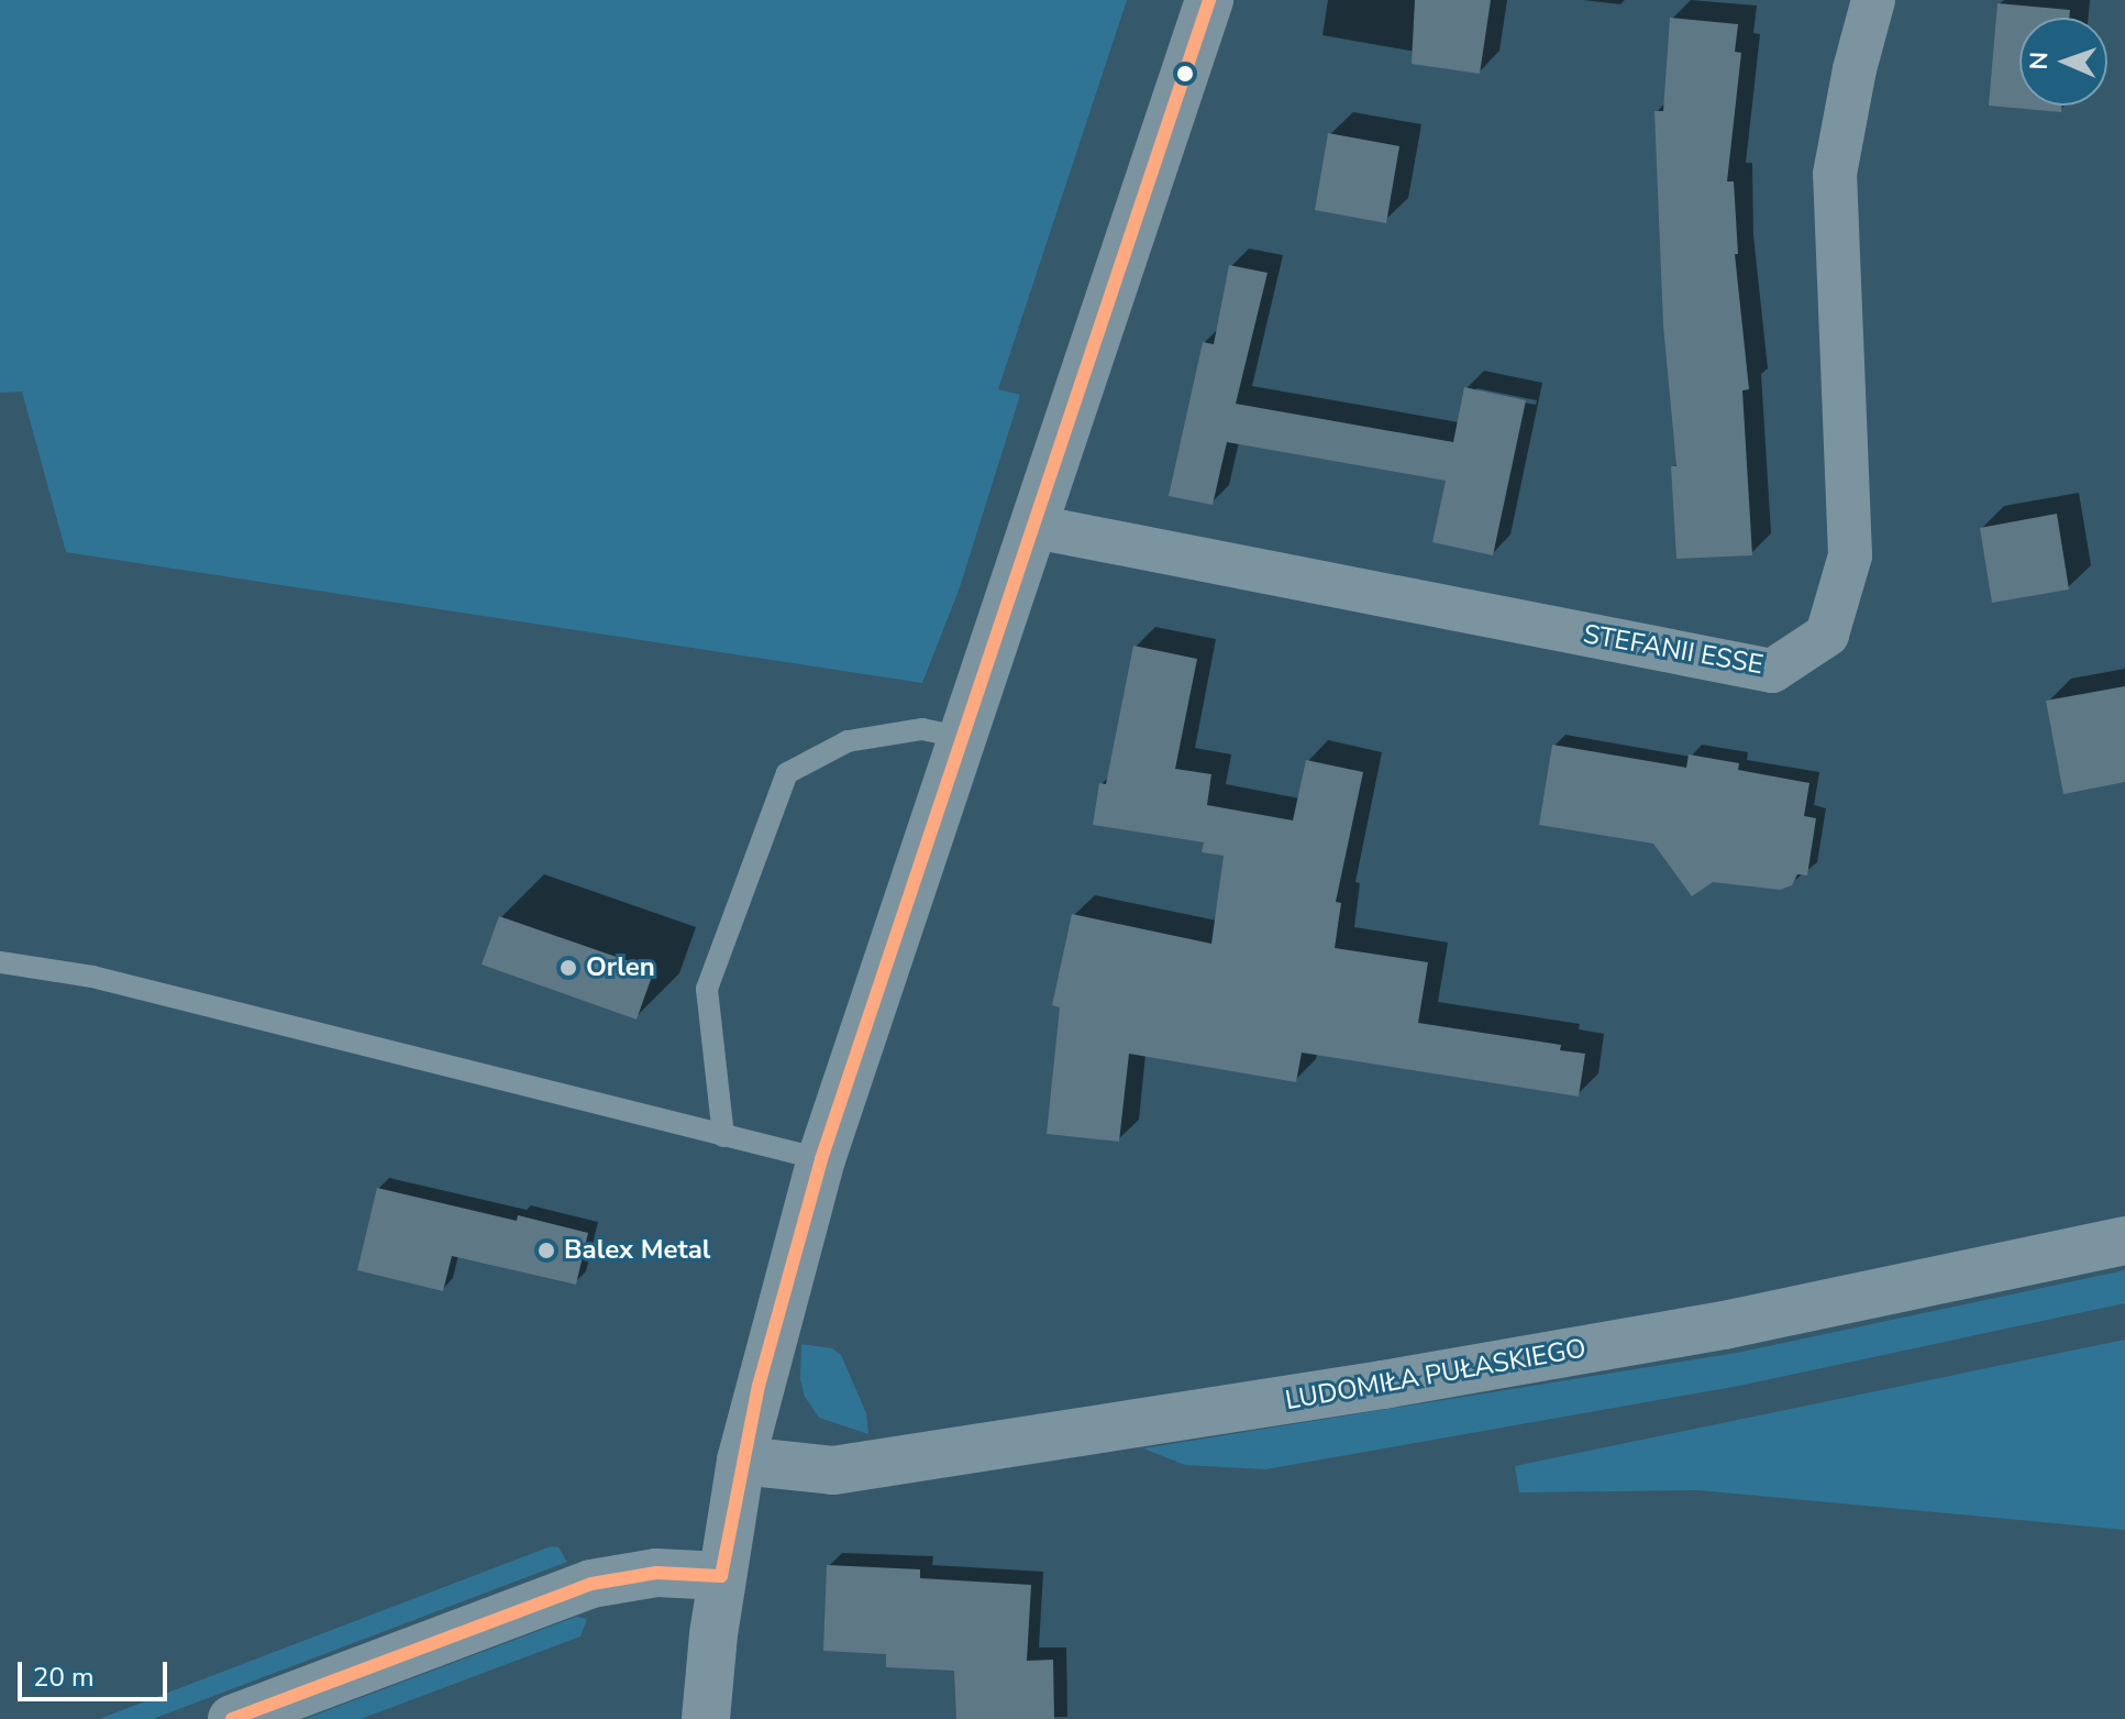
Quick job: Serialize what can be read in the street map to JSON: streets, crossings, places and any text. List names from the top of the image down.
{
  "streets": {
    "street": ["STEFANII ESSE", "LUDOMIŁA PUŁASKIEGO"]
  },
  "places": ["Orlen", "Balex Metal"],
  "scale_bar": "20 m",
  "north": "left"
}
